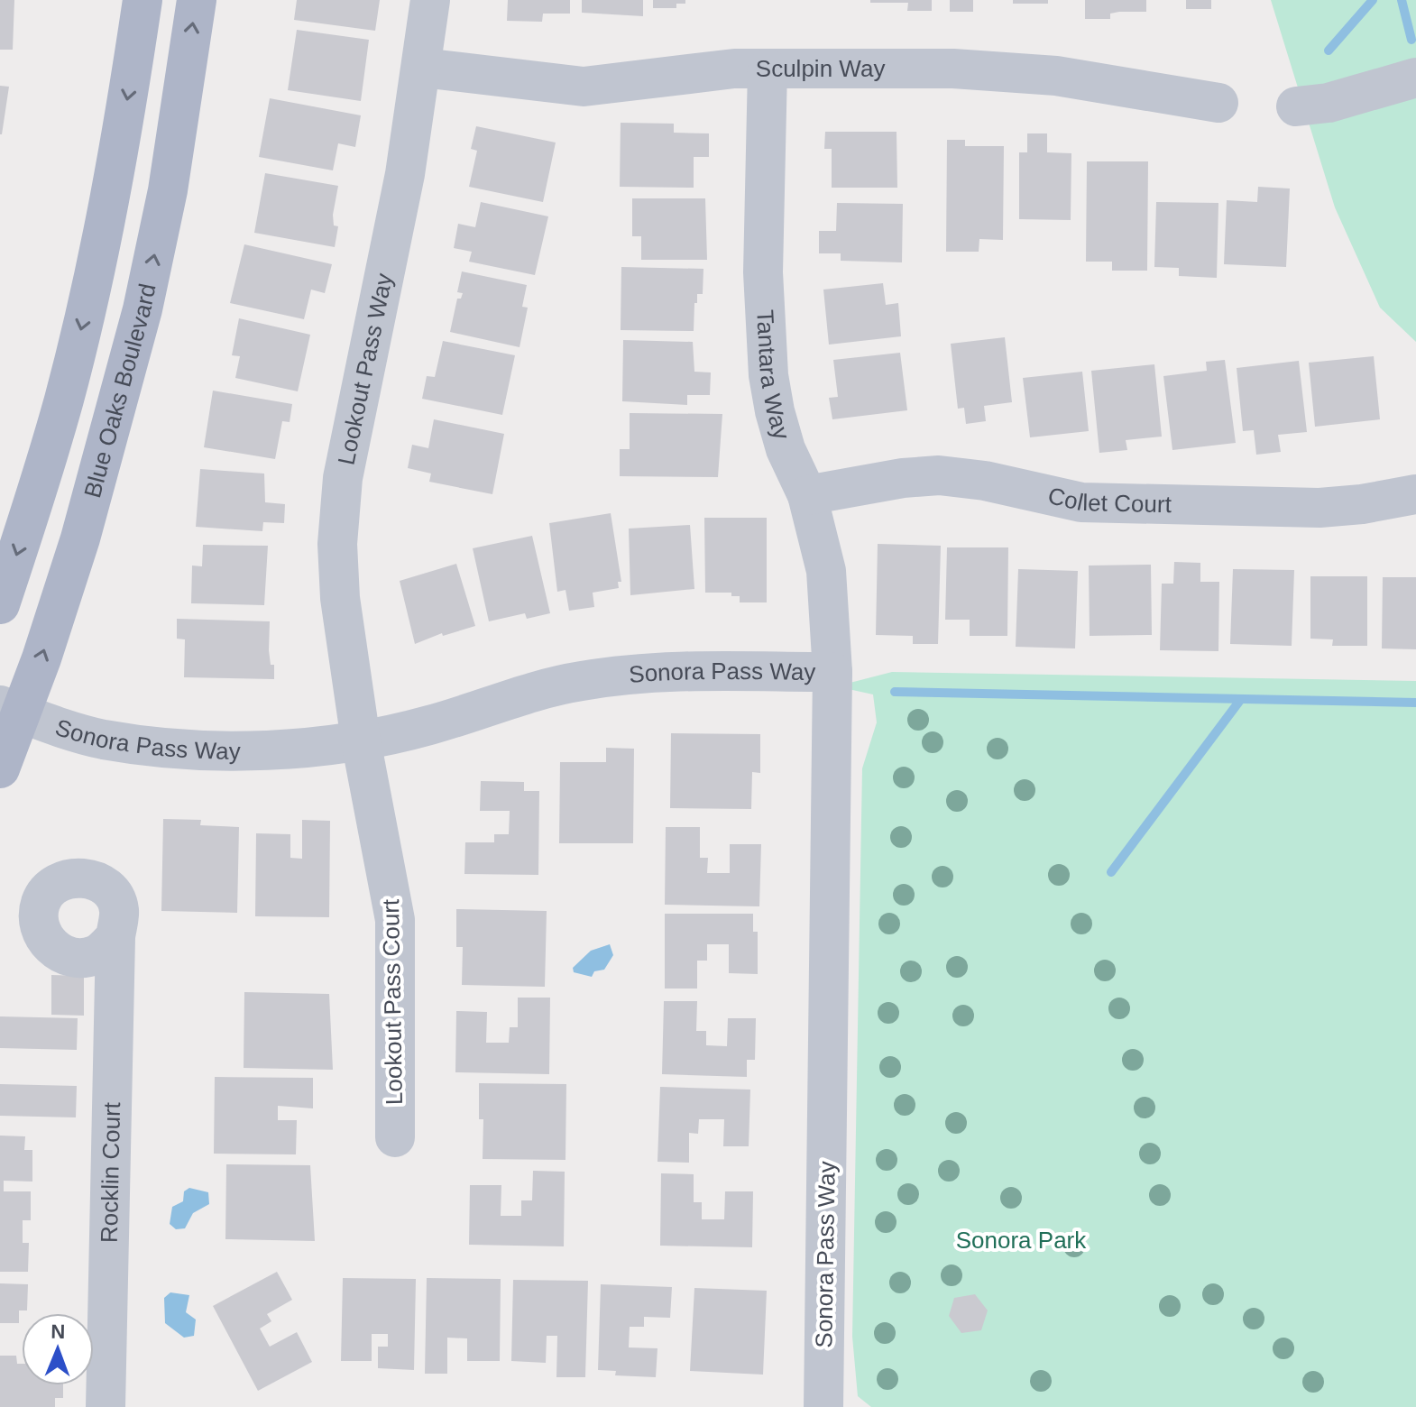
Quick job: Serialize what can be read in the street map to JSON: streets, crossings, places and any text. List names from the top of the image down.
{
  "streets": {
    "main road": ["Blue Oaks Boulevard"],
    "street": [
      "Sculpin Way",
      "Lookout Pass Way",
      "Tantara Way",
      "Collet Court",
      "Sonora Pass Way",
      "Lookout Pass Court",
      "Rocklin Court"
    ]
  },
  "crossings": [
    ["Sculpin Way", "Lookout Pass Way"],
    ["Sculpin Way", "Tantara Way"],
    ["Lookout Pass Way", "Sonora Pass Way"],
    ["Lookout Pass Way", "Lookout Pass Court"],
    ["Tantara Way", "Collet Court"],
    ["Tantara Way", "Sonora Pass Way"],
    ["Blue Oaks Boulevard", "Sonora Pass Way"],
    ["Sonora Pass Way", "Lookout Pass Court"]
  ],
  "parks": ["Sonora Park"],
  "north": "top"
}
